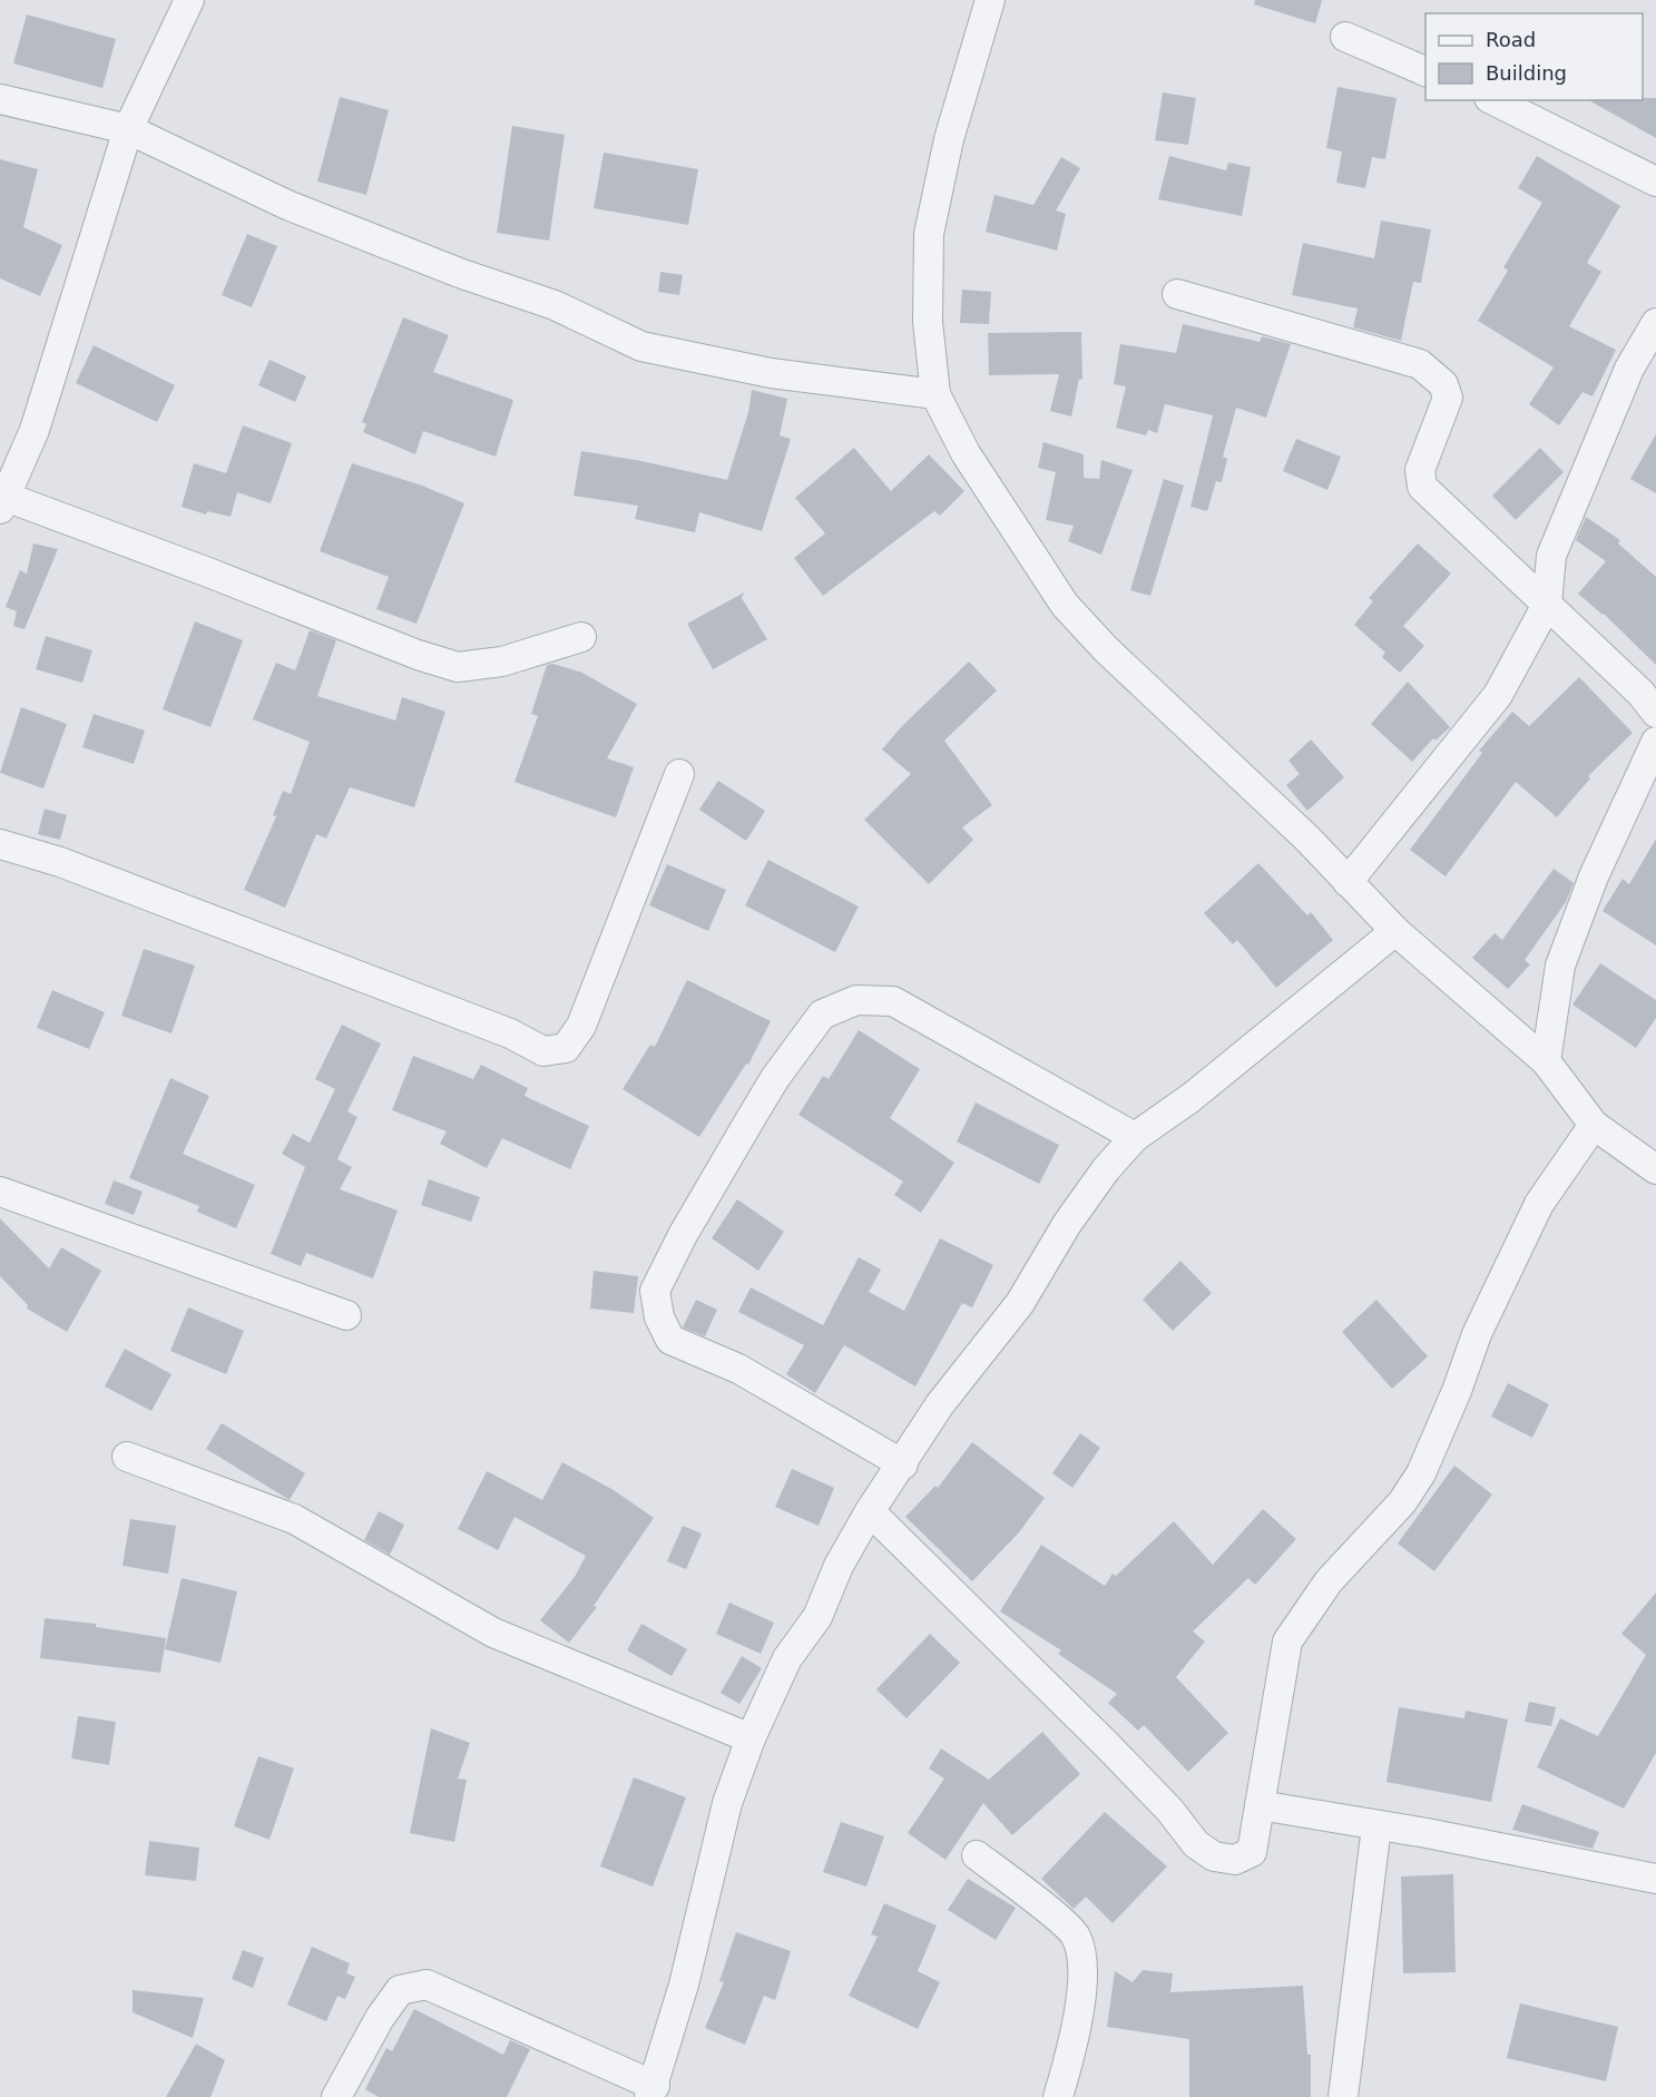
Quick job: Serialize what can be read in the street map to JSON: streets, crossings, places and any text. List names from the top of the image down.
{
  "legend": ["Road", "Building"]
}
